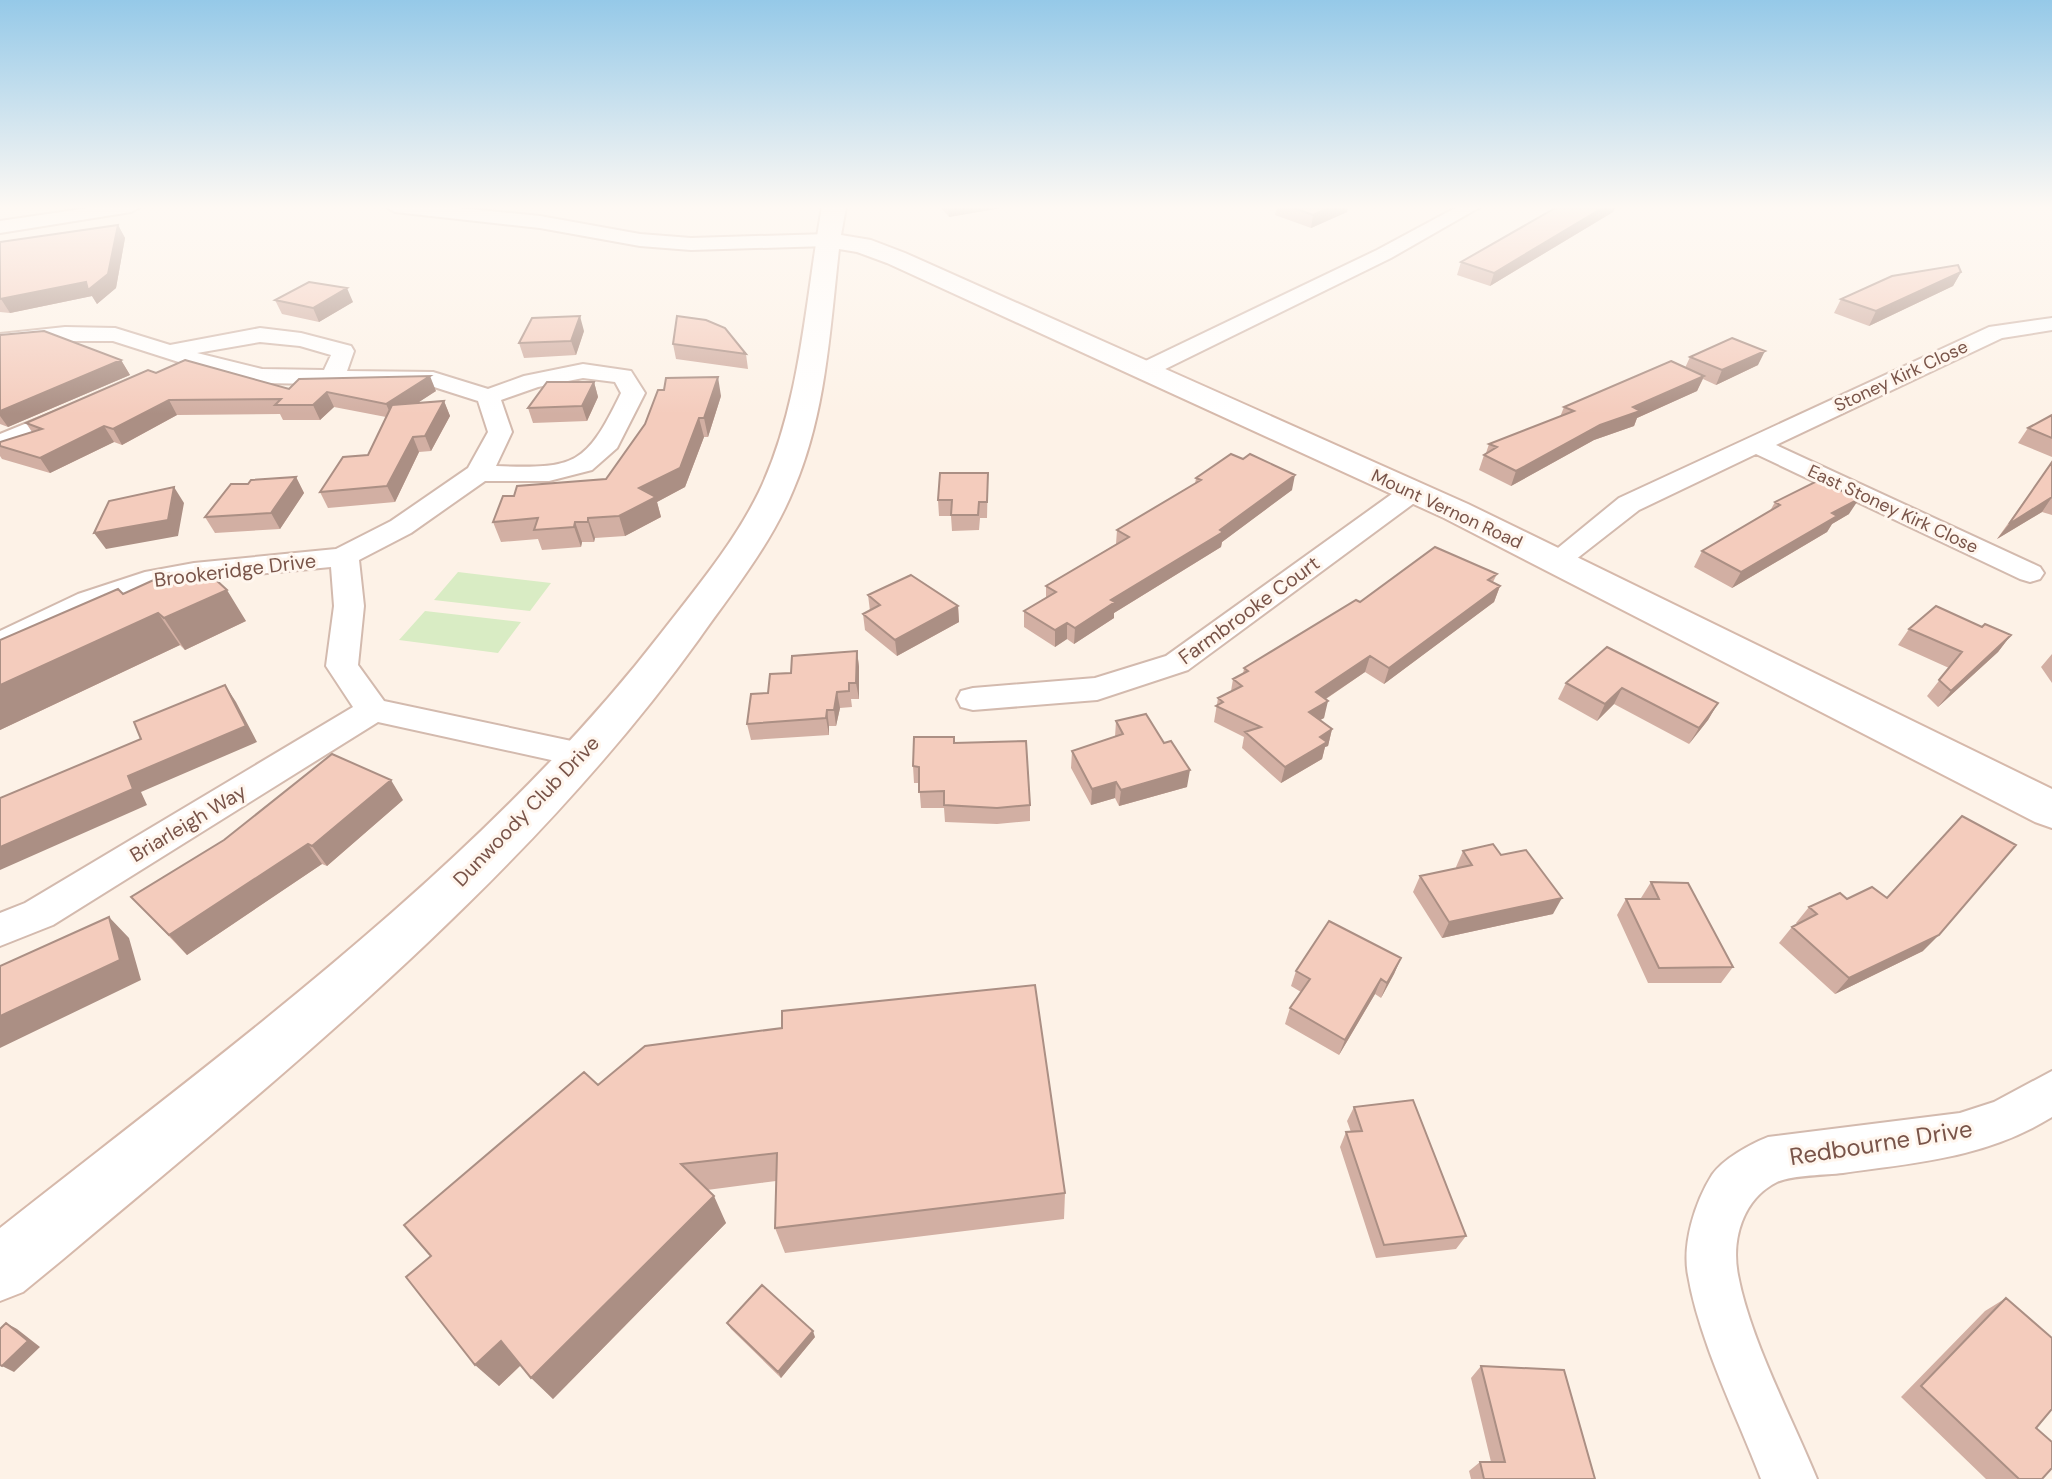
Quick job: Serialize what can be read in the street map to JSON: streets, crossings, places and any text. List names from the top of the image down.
{
  "streets": {
    "main road": ["Mount Vernon Road", "Dunwoody Club Drive"],
    "street": [
      "Stoney Kirk Close",
      "East Stoney Kirk Close",
      "Brookeridge Drive",
      "Farmbrooke Court",
      "Briarleigh Way",
      "Redbourne Drive"
    ]
  },
  "crossings": [
    ["Stoney Kirk Close", "Mount Vernon Road"],
    ["Stoney Kirk Close", "East Stoney Kirk Close"],
    ["Mount Vernon Road", "Farmbrooke Court"],
    ["Brookeridge Drive", "Briarleigh Way"]
  ]
}
